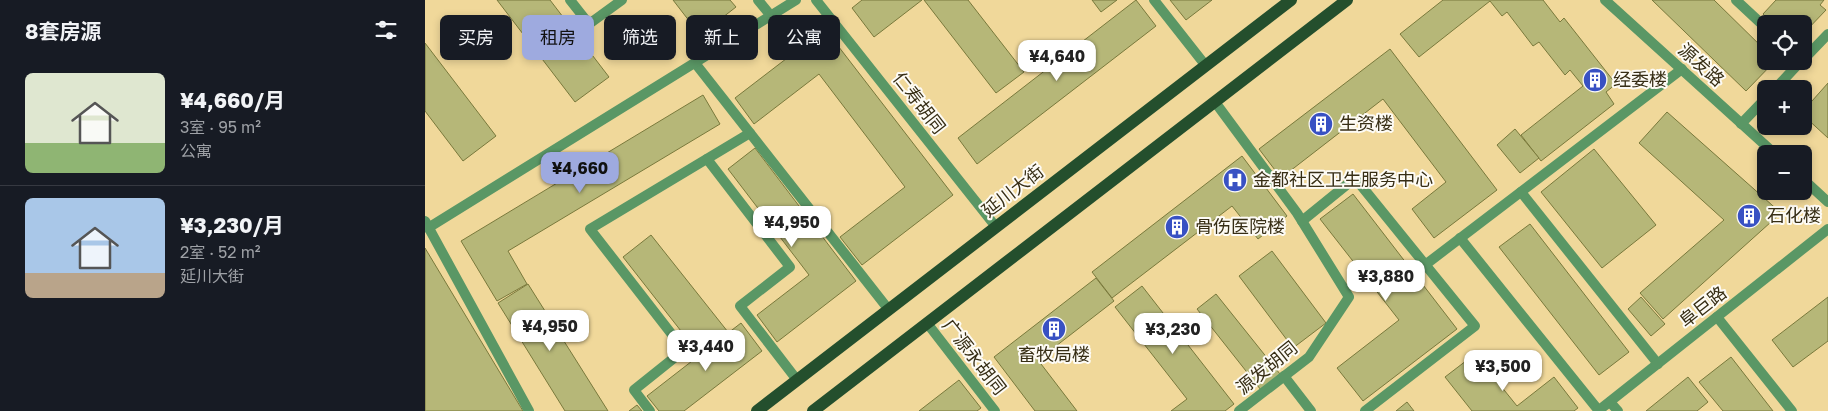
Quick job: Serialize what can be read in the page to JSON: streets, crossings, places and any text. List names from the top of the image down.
{
  "streets": {
    "main road": ["延川大街"],
    "street": [
      "源发路",
      "仁寿胡同",
      "阜巨路",
      "广源永胡同",
      "源发胡同"
    ]
  },
  "crossings": [
    ["仁寿胡同", "延川大街"]
  ],
  "places": {
    "building": [
      "经委楼",
      "生资楼",
      "石化楼",
      "骨伤医院楼",
      "畜牧局楼"
    ],
    "hospital": ["金都社区卫生服务中心"]
  },
  "page": {
    "heading": "8套房源",
    "map_buttons": ["+", "−"],
    "chip": [
      "买房",
      "租房",
      "筛选",
      "新上",
      "公寓"
    ],
    "price": [
      "¥4,640",
      "¥4,660",
      "¥4,950",
      "¥3,880",
      "¥4,950",
      "¥3,230",
      "¥3,440",
      "¥3,500"
    ],
    "list": [
      {
        "name": "¥4,660/月",
        "note": "3室 · 95 m² · 公寓"
      },
      {
        "name": "¥3,230/月",
        "note": "2室 · 52 m² · 延川大街"
      }
    ]
  }
}
